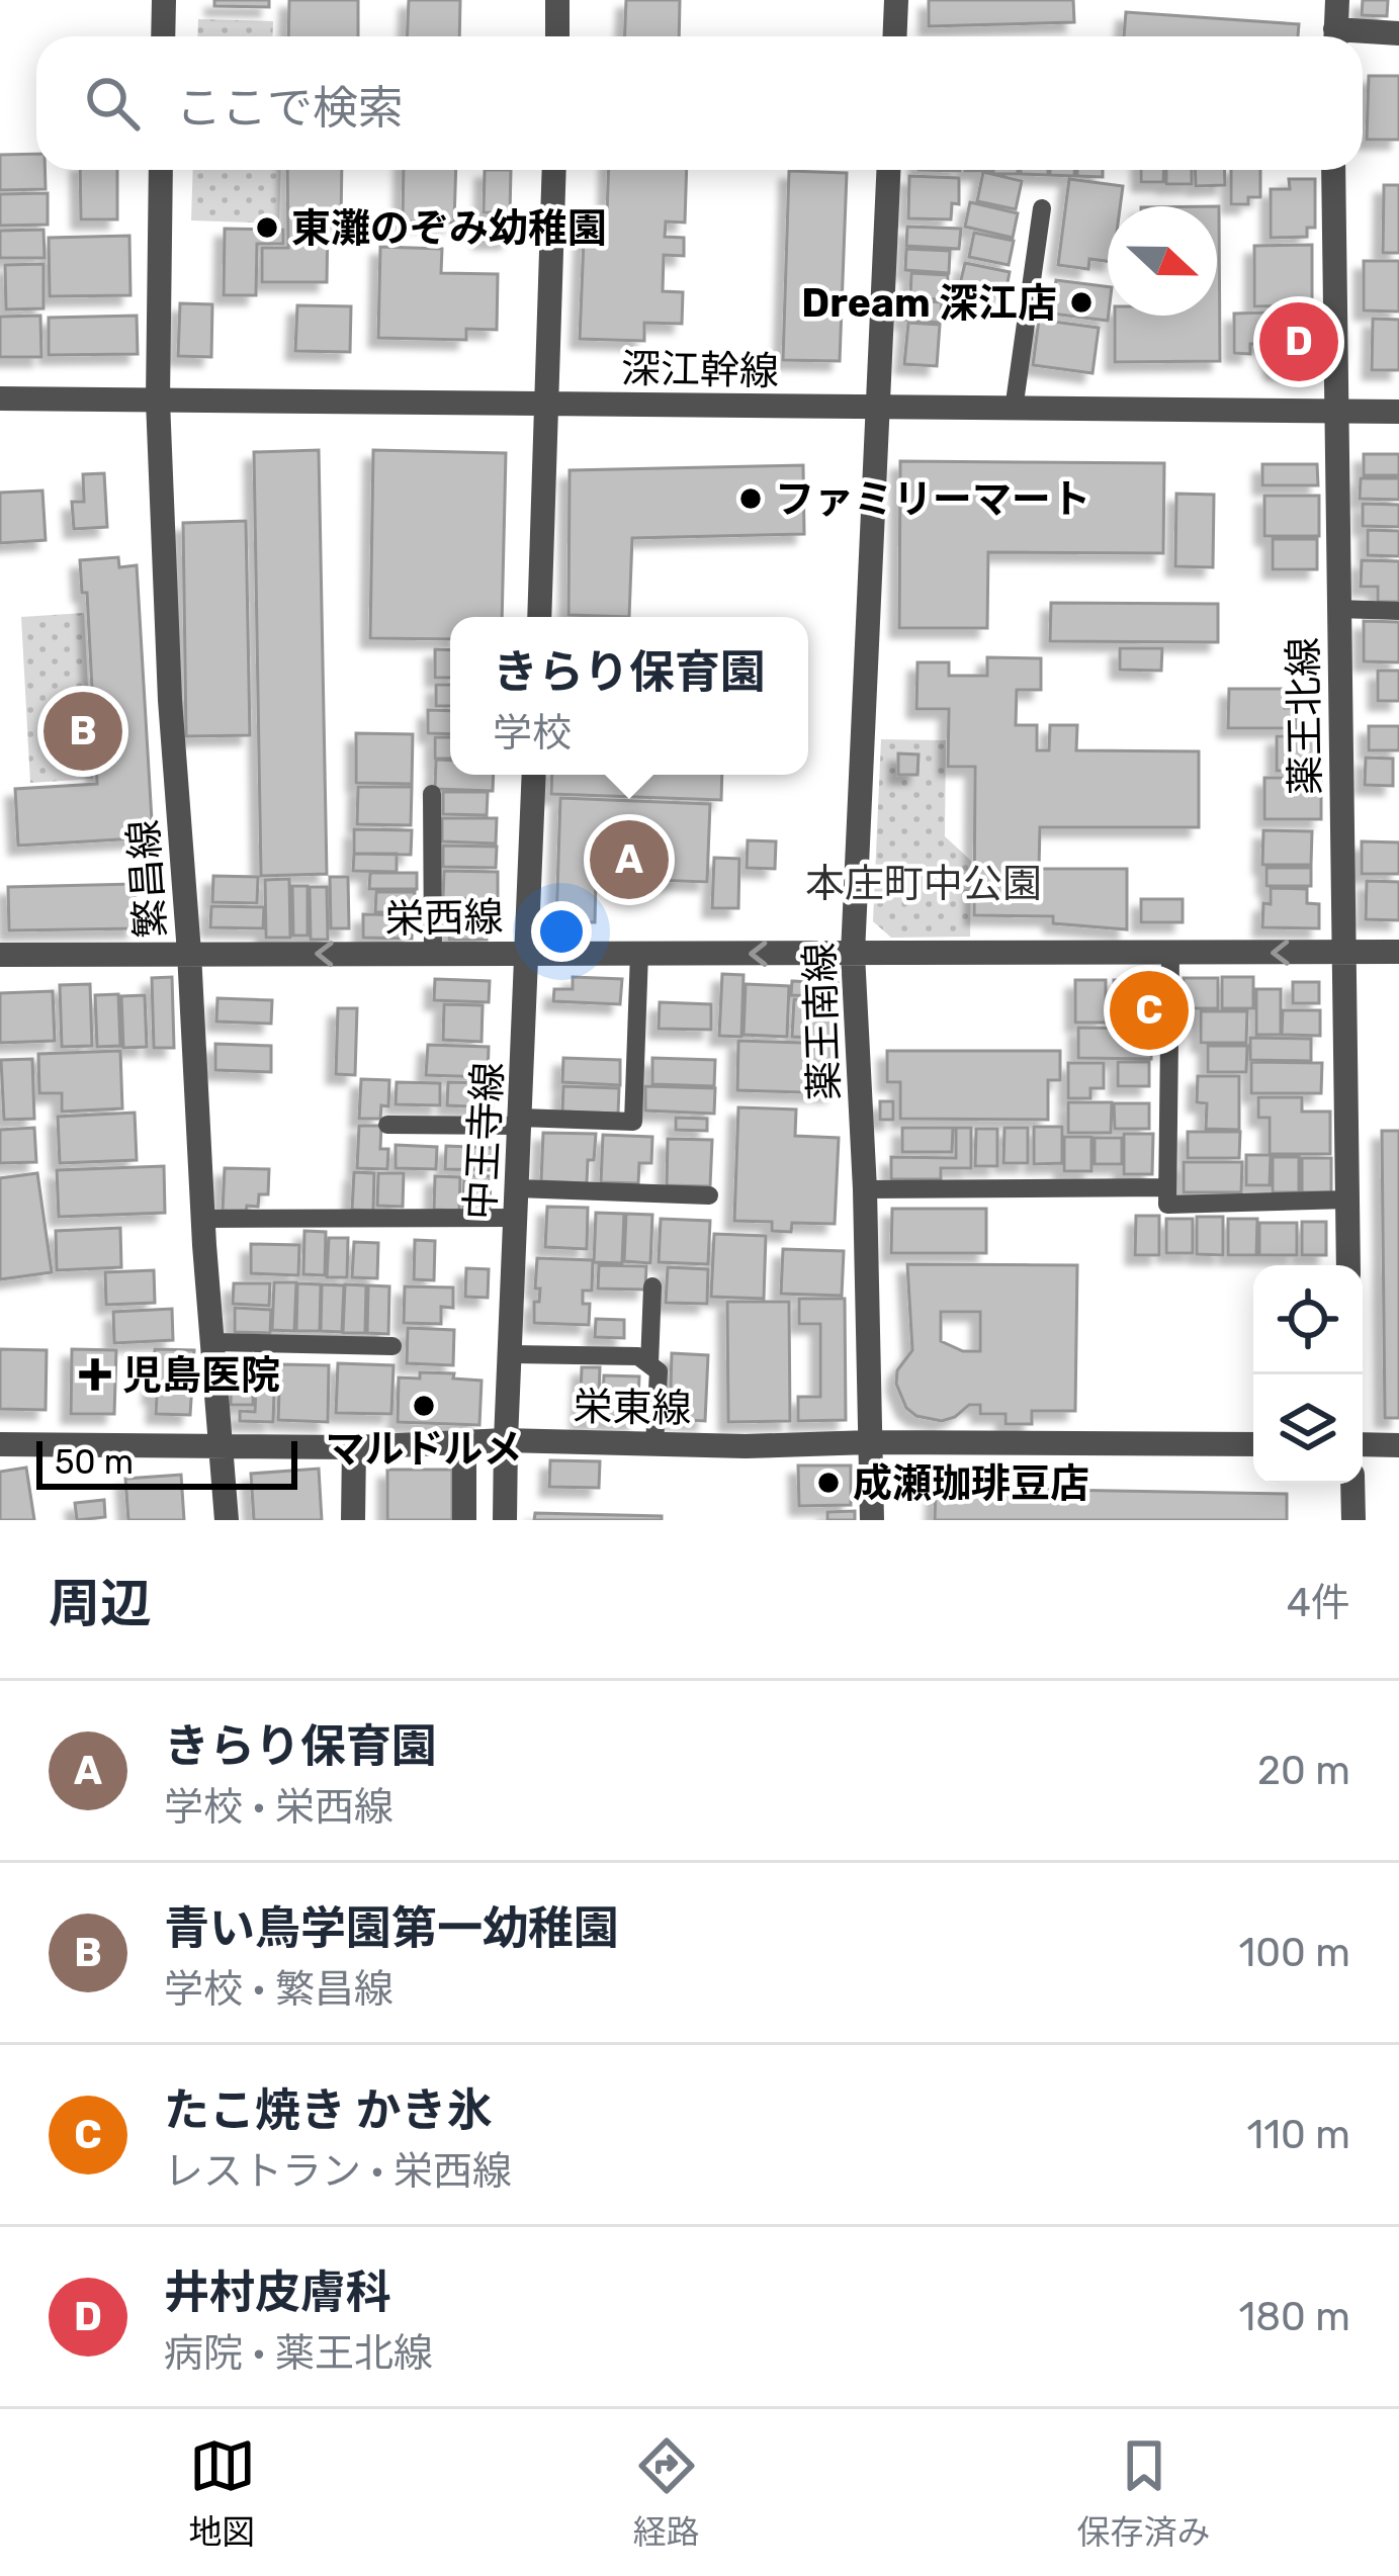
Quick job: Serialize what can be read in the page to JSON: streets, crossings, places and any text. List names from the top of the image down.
{
  "streets": {
    "street": [
      "深江幹線",
      "薬王北線",
      "繁昌線",
      "栄西線",
      "薬王南線",
      "中王寺線",
      "栄東線"
    ]
  },
  "crossings": [
    ["深江幹線", "薬王北線"],
    ["深江幹線", "繁昌線"],
    ["深江幹線", "薬王南線"],
    ["薬王北線", "栄西線"],
    ["繁昌線", "栄西線"],
    ["繁昌線", "栄東線"],
    ["栄西線", "薬王南線"],
    ["栄西線", "中王寺線"],
    ["薬王南線", "栄東線"],
    ["中王寺線", "栄東線"]
  ],
  "one_way": ["栄西線"],
  "parks": ["本庄町中公園"],
  "places": {
    "other": [
      "東灘のぞみ幼稚園",
      "Dream 深江店",
      "ファミリーマート",
      "マルドルメ",
      "成瀬珈琲豆店"
    ],
    "health": ["児島医院"]
  },
  "scale_bar": "50 m",
  "north": "right",
  "page": {
    "search": "ここで検索",
    "pins": [
      "D",
      "B",
      "A",
      "C"
    ],
    "popup": ["きらり保育園", "学校"],
    "scale": "50 m",
    "heading": ["周辺", "4件"],
    "list": [
      {
        "mark": "A",
        "name": "きらり保育園",
        "note": "学校 · 栄西線",
        "value": "20 m"
      },
      {
        "mark": "B",
        "name": "青い鳥学園第一幼稚園",
        "note": "学校 · 繁昌線",
        "value": "100 m"
      },
      {
        "mark": "C",
        "name": "たこ焼き かき氷",
        "note": "レストラン · 栄西線",
        "value": "110 m"
      },
      {
        "mark": "D",
        "name": "井村皮膚科",
        "note": "病院 · 薬王北線",
        "value": "180 m"
      }
    ],
    "nav": ["地図", "経路", "保存済み"]
  }
}
